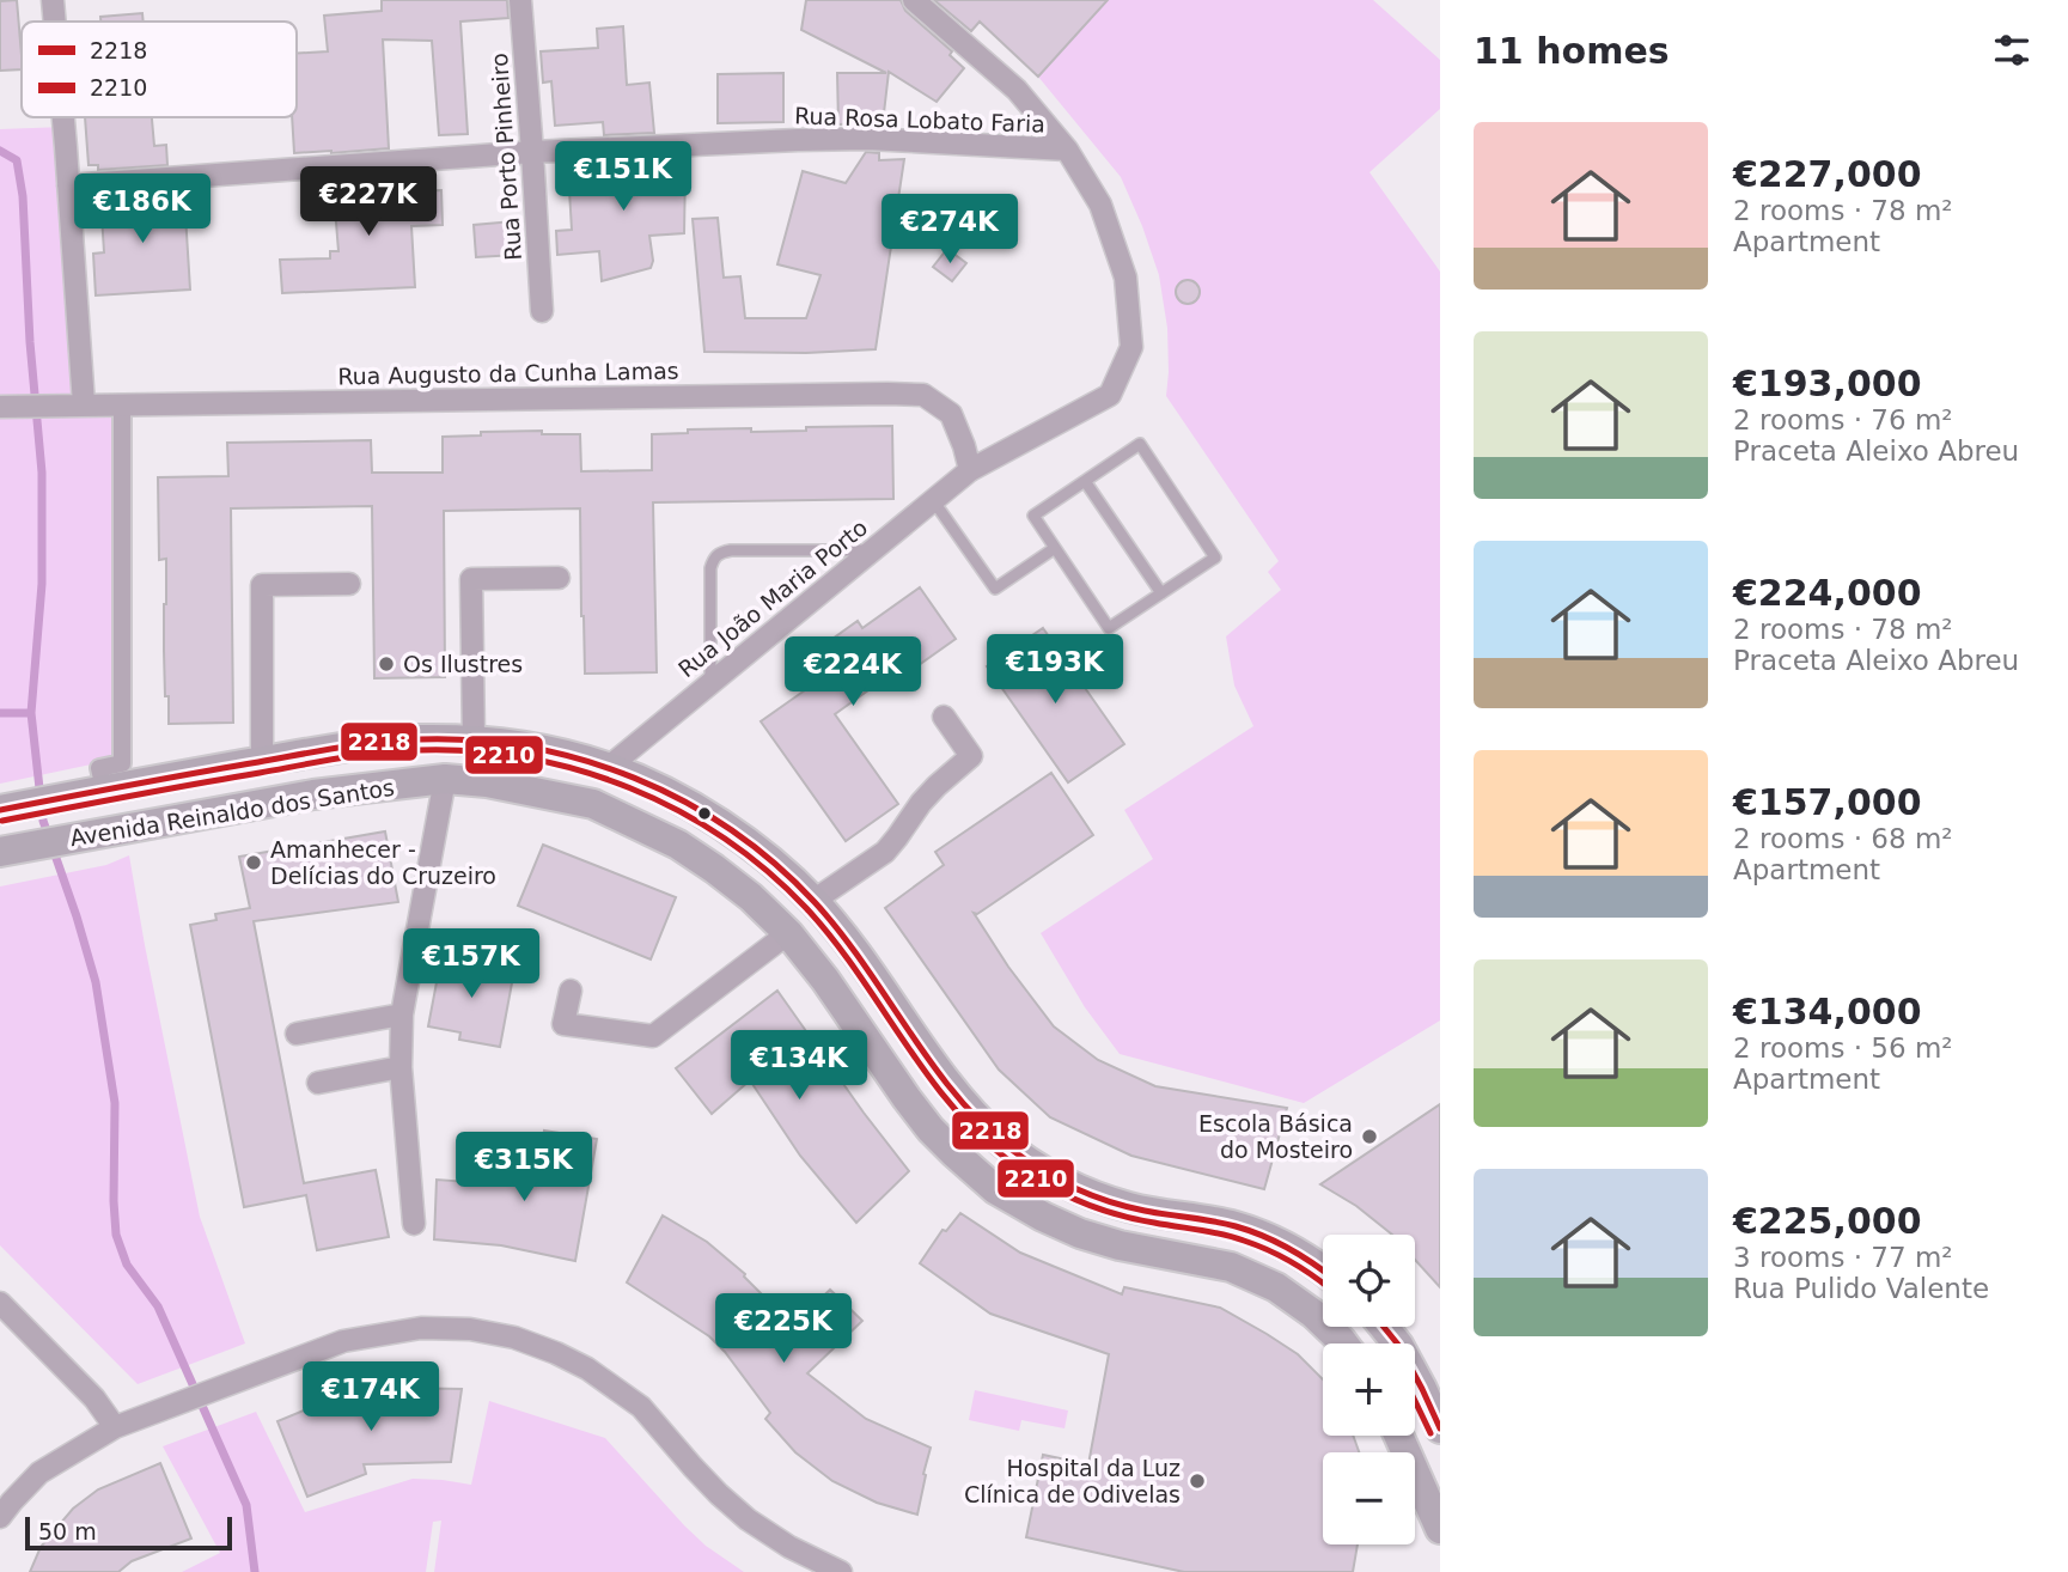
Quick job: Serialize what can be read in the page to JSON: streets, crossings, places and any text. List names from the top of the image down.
{
  "streets": {
    "main road": ["Avenida Reinaldo dos Santos"],
    "street": [
      "Rua Rosa Lobato Faria",
      "Rua Porto Pinheiro",
      "Rua Augusto da Cunha Lamas",
      "Rua João Maria Porto"
    ]
  },
  "crossings": [
    ["Rua Rosa Lobato Faria", "Rua Porto Pinheiro"],
    ["Rua Rosa Lobato Faria", "Rua João Maria Porto"],
    ["Rua Augusto da Cunha Lamas", "Rua João Maria Porto"],
    ["Rua João Maria Porto", "Avenida Reinaldo dos Santos"]
  ],
  "places": [
    "Os Ilustres",
    "Amanhecer - Delícias do Cruzeiro",
    "Escola Básica do Mosteiro",
    "Hospital da Luz Clínica de Odivelas"
  ],
  "lines": ["transit line 2218", "transit line 2210"],
  "legend": ["2218", "2210"],
  "scale_bar": "50 m",
  "page": {
    "heading": "11 homes",
    "list": [
      {
        "name": "€227,000",
        "note": "2 rooms · 78 m² · Apartment"
      },
      {
        "name": "€193,000",
        "note": "2 rooms · 76 m² · Praceta Aleixo Abreu"
      },
      {
        "name": "€224,000",
        "note": "2 rooms · 78 m² · Praceta Aleixo Abreu"
      },
      {
        "name": "€157,000",
        "note": "2 rooms · 68 m² · Apartment"
      },
      {
        "name": "€134,000",
        "note": "2 rooms · 56 m² · Apartment"
      },
      {
        "name": "€225,000",
        "note": "3 rooms · 77 m² · Rua Pulido Valente"
      }
    ],
    "price": [
      "€151K",
      "€227K",
      "€186K",
      "€274K",
      "€193K",
      "€224K",
      "€157K",
      "€134K",
      "€315K",
      "€225K",
      "€174K"
    ],
    "map_buttons": ["+", "−"],
    "scale": "50 m"
  }
}
